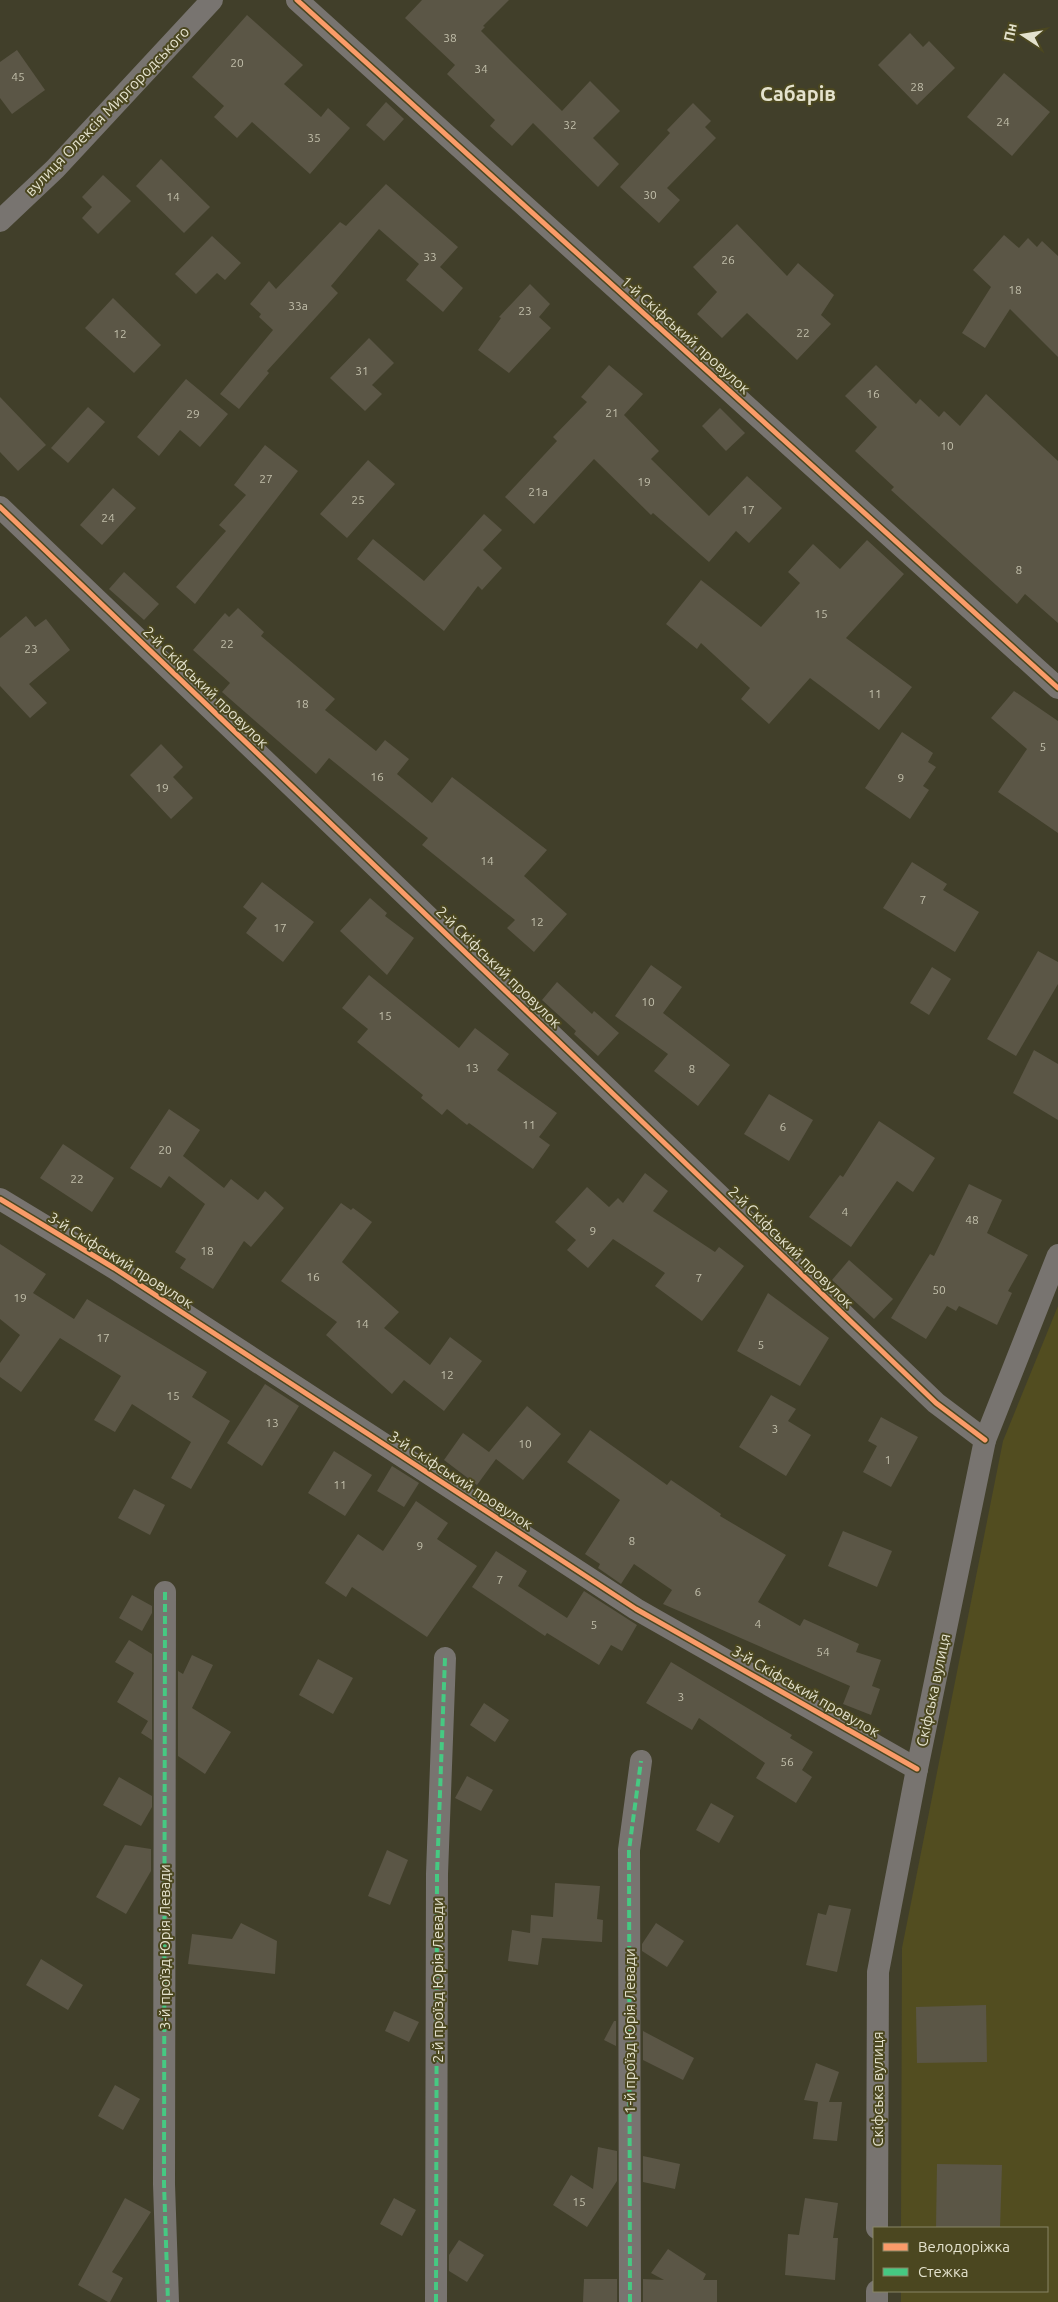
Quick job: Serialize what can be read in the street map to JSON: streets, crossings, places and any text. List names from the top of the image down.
{
  "streets": {
    "street": [
      "вулиця Олексія Миргородського",
      "1-й Скіфський провулок",
      "2-й Скіфський провулок",
      "3-й Скіфський провулок",
      "Скіфська вулиця",
      "3-й проїзд Юрія Левади",
      "2-й проїзд Юрія Левади",
      "1-й проїзд Юрія Левади"
    ]
  },
  "crossings": [
    ["2-й Скіфський провулок", "Скіфська вулиця"],
    ["3-й Скіфський провулок", "Скіфська вулиця"]
  ],
  "districts": ["Сабарів"],
  "house_numbers": [
    "38",
    "20",
    "34",
    "45",
    "28",
    "24",
    "32",
    "35",
    "30",
    "14",
    "33",
    "26",
    "18",
    "33а",
    "23",
    "22",
    "12",
    "31",
    "16",
    "21",
    "29",
    "10",
    "27",
    "19",
    "21а",
    "25",
    "17",
    "24",
    "8",
    "15",
    "22",
    "23",
    "11",
    "18",
    "5",
    "16",
    "9",
    "19",
    "14",
    "7",
    "12",
    "17",
    "10",
    "15",
    "13",
    "8",
    "11",
    "6",
    "20",
    "22",
    "4",
    "48",
    "9",
    "18",
    "16",
    "7",
    "50",
    "19",
    "14",
    "17",
    "5",
    "12",
    "15",
    "13",
    "3",
    "10",
    "1",
    "11",
    "8",
    "9",
    "7",
    "6",
    "4",
    "5",
    "54",
    "3",
    "56",
    "15"
  ],
  "legend": ["Велодоріжка", "Стежка"],
  "north": "left"
}
